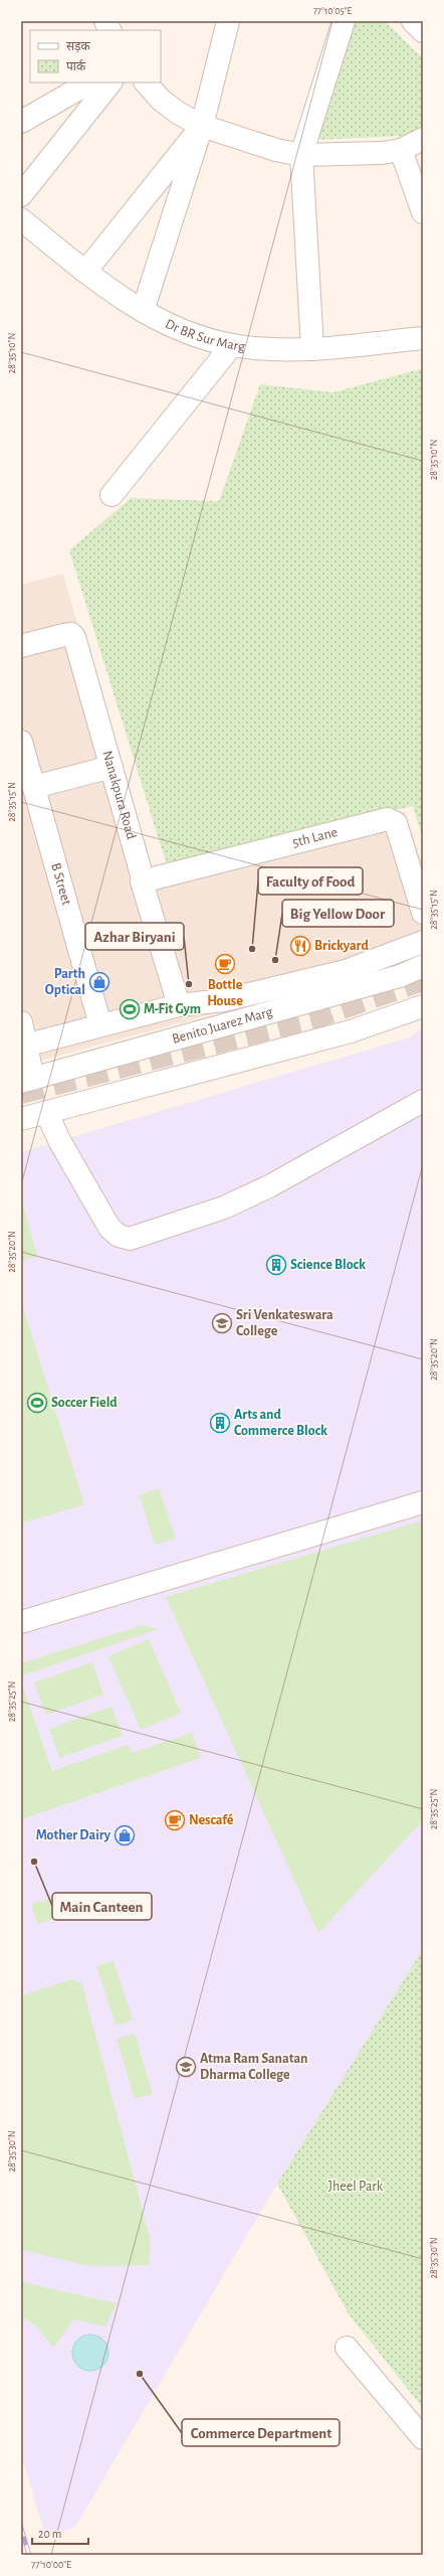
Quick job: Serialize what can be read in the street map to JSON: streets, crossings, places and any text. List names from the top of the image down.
{
  "streets": {
    "street": [
      "Dr BR Sur Marg",
      "Nanakpura Road",
      "5th Lane",
      "B Street",
      "Benito Juarez Marg"
    ]
  },
  "crossings": [
    ["Nanakpura Road", "5th Lane"]
  ],
  "parks": ["Jheel Park"],
  "places": {
    "restaurant": ["Brickyard"],
    "other": [
      "Faculty of Food",
      "Big Yellow Door",
      "Azhar Biryani",
      "Main Canteen",
      "Commerce Department"
    ],
    "cafe": ["Bottle House", "Nescafé"],
    "shop": ["Parth Optical", "Mother Dairy"],
    "sports": ["M-Fit Gym", "Soccer Field"],
    "building": ["Science Block", "Arts and Commerce Block"],
    "school or university": ["Sri Venkateswara College", "Atma Ram Sanatan Dharma College"]
  },
  "legend": ["सड़क", "पार्क"],
  "scale_bar": "20 m",
  "coordinates": [
    "77°10'05\"E",
    "28°35'10\"N",
    "28°35'15\"N",
    "28°35'20\"N",
    "28°35'25\"N",
    "28°35'30\"N",
    "77°10'00\"E"
  ]
}
